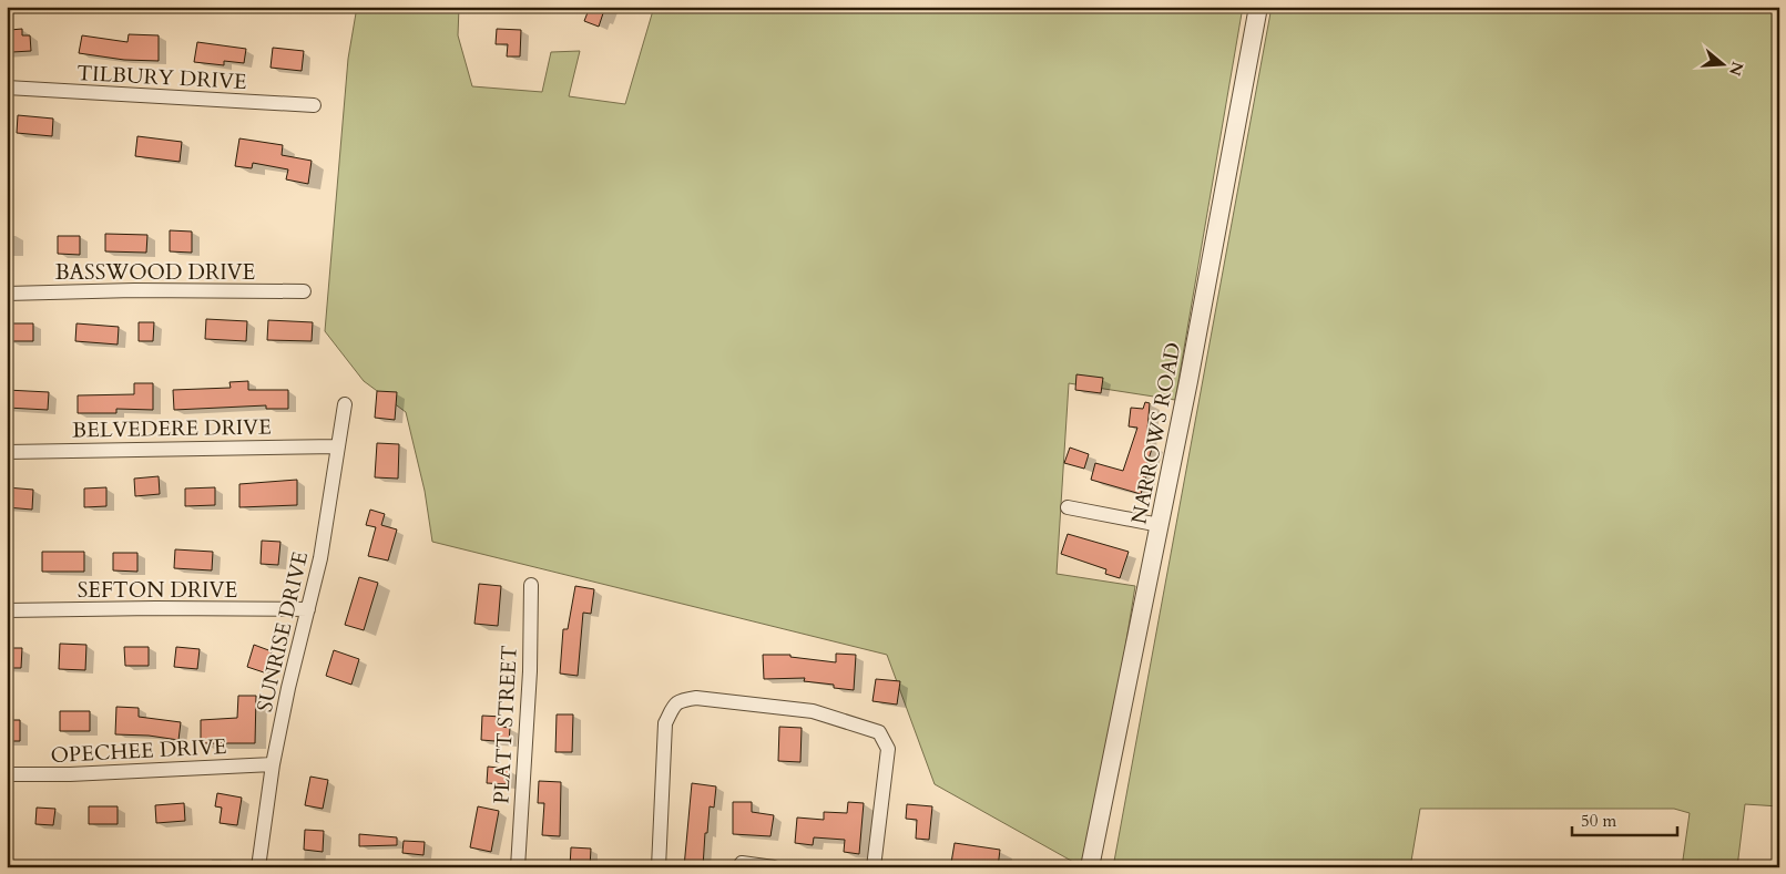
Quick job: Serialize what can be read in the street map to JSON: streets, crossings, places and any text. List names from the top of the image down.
{
  "streets": {
    "street": [
      "TILBURY DRIVE",
      "BASSWOOD DRIVE",
      "BELVEDERE DRIVE",
      "NARROWS ROAD",
      "SEFTON DRIVE",
      "SUNRISE DRIVE",
      "PLATT STREET",
      "OPECHEE DRIVE"
    ]
  },
  "crossings": [
    ["BELVEDERE DRIVE", "SUNRISE DRIVE"],
    ["SEFTON DRIVE", "SUNRISE DRIVE"],
    ["SUNRISE DRIVE", "OPECHEE DRIVE"]
  ],
  "scale_bar": "50 m",
  "north": "right"
}
